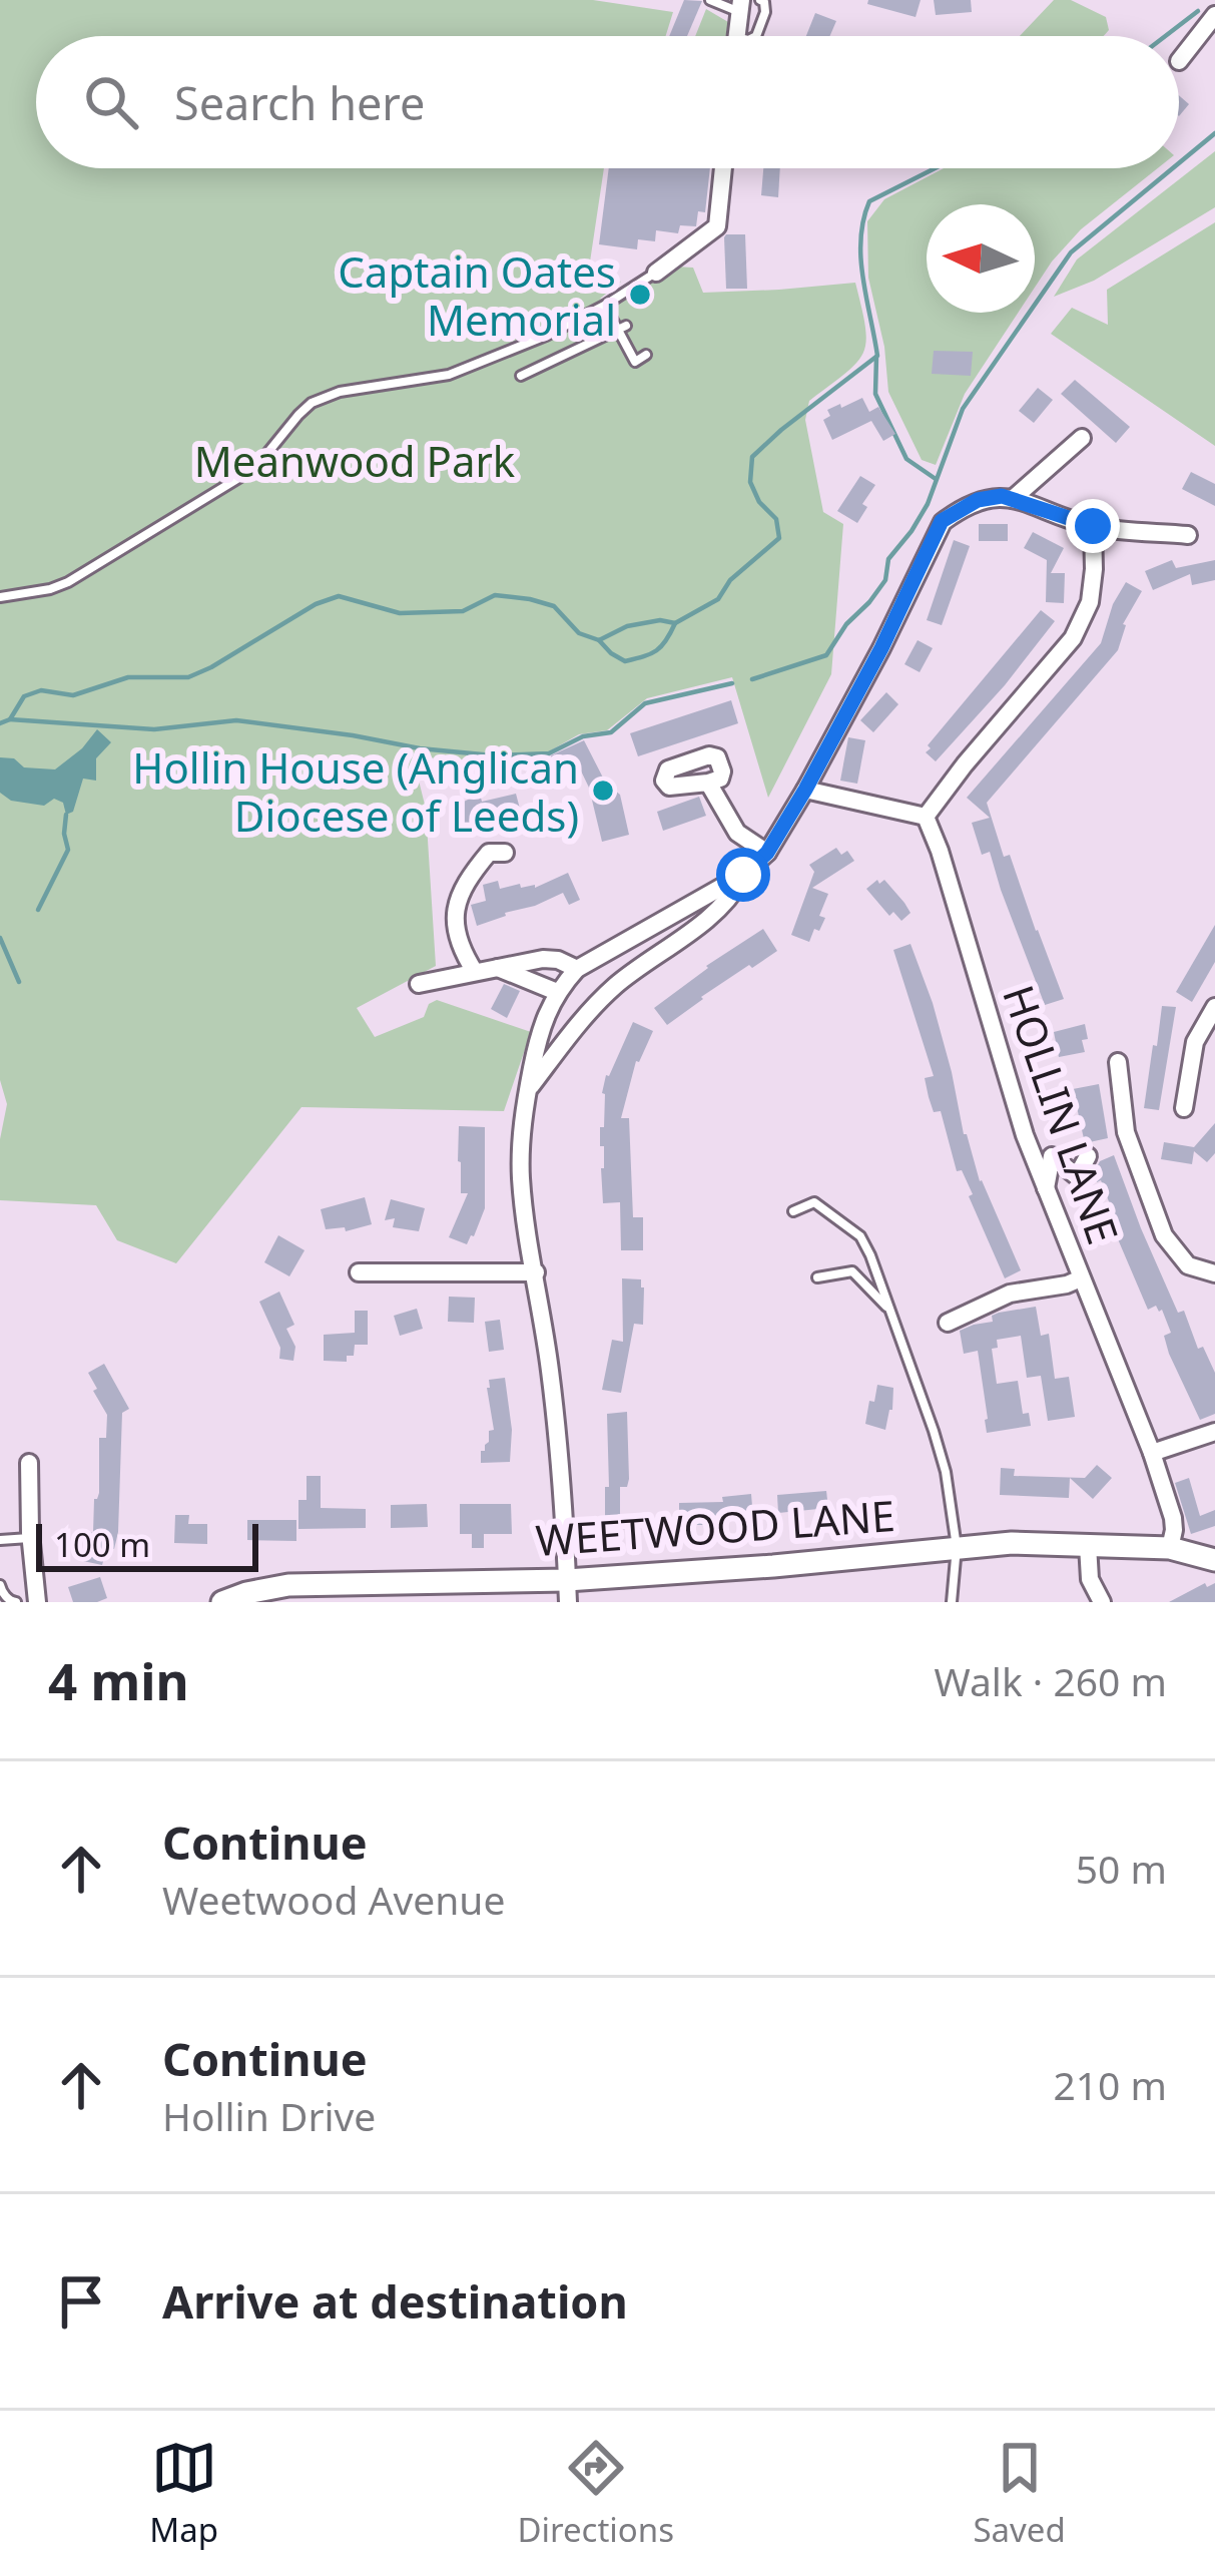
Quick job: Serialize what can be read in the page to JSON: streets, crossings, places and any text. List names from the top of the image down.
{
  "streets": {
    "street": ["HOLLIN LANE", "WEETWOOD LANE"]
  },
  "crossings": [
    ["HOLLIN LANE", "WEETWOOD LANE"]
  ],
  "parks": ["Meanwood Park"],
  "places": ["Captain Oates Memorial", "Hollin House (Anglican Diocese of Leeds)"],
  "scale_bar": "100 m",
  "north": "left",
  "page": {
    "search": "Search here",
    "scale": "100 m",
    "heading": ["4 min", "Walk · 260 m"],
    "list": [
      ["Continue", "Weetwood Avenue", "50 m"],
      ["Continue", "Hollin Drive", "210 m"],
      "Arrive at destination"
    ],
    "nav": ["Map", "Directions", "Saved"]
  }
}
